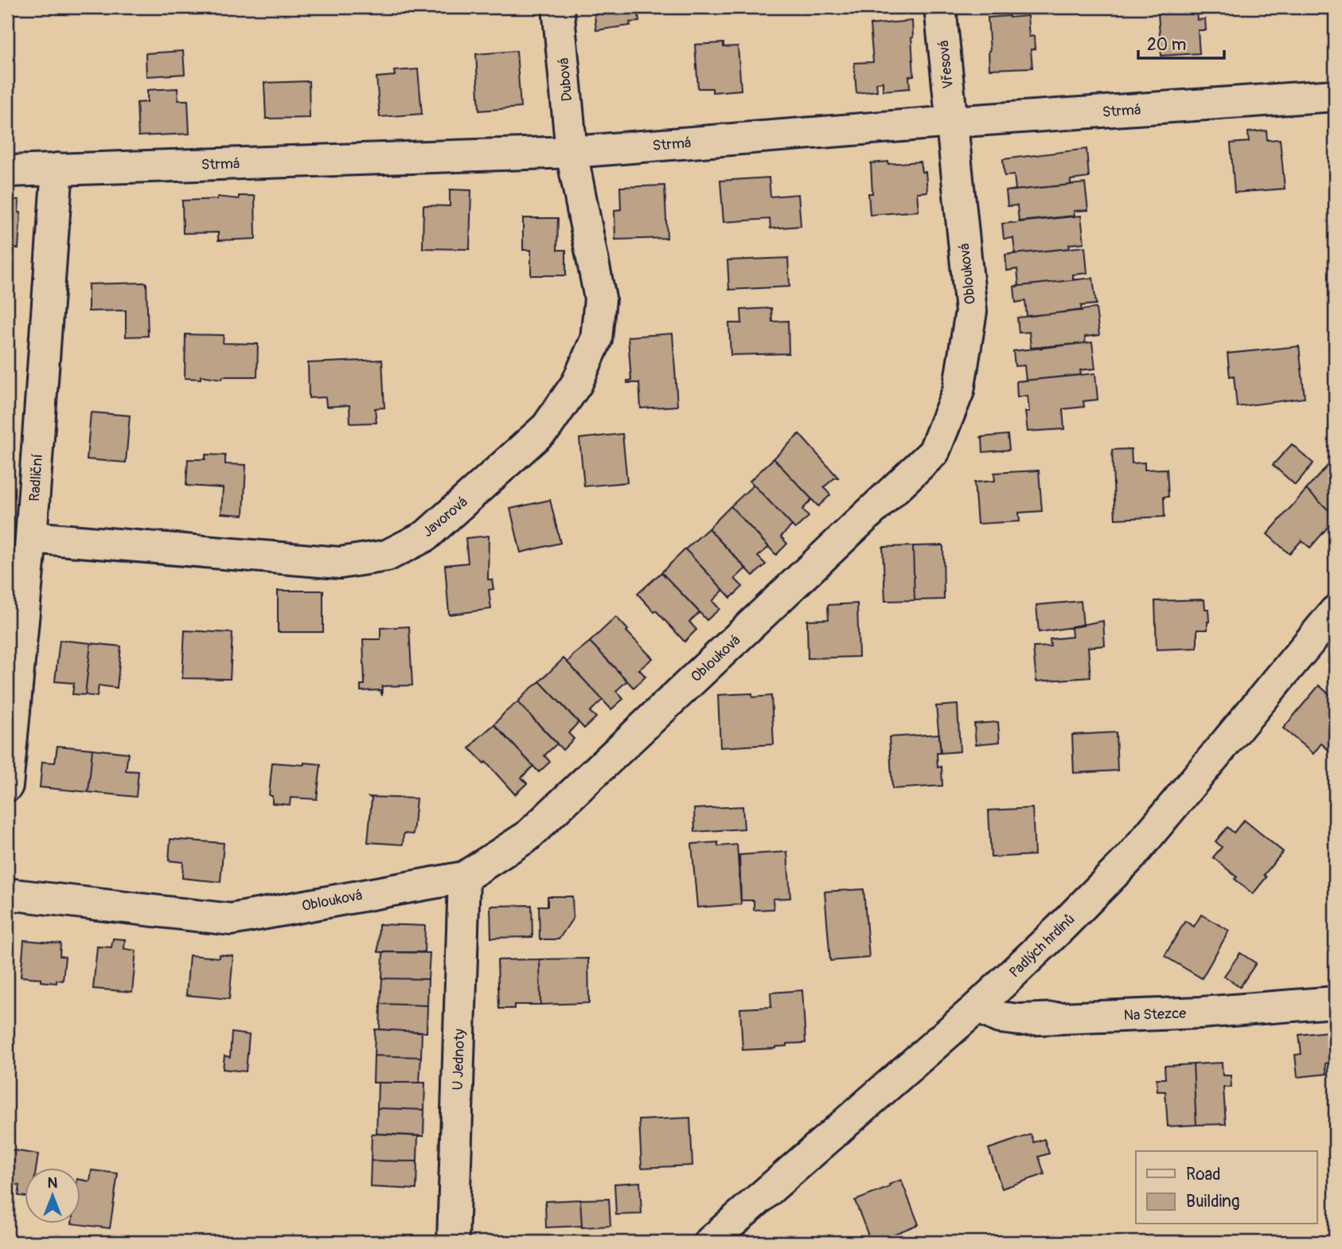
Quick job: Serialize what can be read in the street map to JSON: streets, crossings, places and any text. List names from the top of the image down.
{
  "streets": {
    "street": [
      "Vřesová",
      "Dubová",
      "Strmá",
      "Oblouková",
      "Radliční",
      "Javorová",
      "Padlých hrdinů",
      "Na Stezce",
      "U Jednoty"
    ]
  },
  "crossings": [
    ["Vřesová", "Strmá"],
    ["Vřesová", "Oblouková"],
    ["Dubová", "Strmá"],
    ["Dubová", "Javorová"],
    ["Strmá", "Oblouková"],
    ["Strmá", "Radliční"],
    ["Strmá", "Javorová"],
    ["Oblouková", "U Jednoty"],
    ["Radliční", "Javorová"],
    ["Padlých hrdinů", "Na Stezce"]
  ],
  "legend": ["Road", "Building"],
  "scale_bar": "20 m",
  "north": "top"
}
